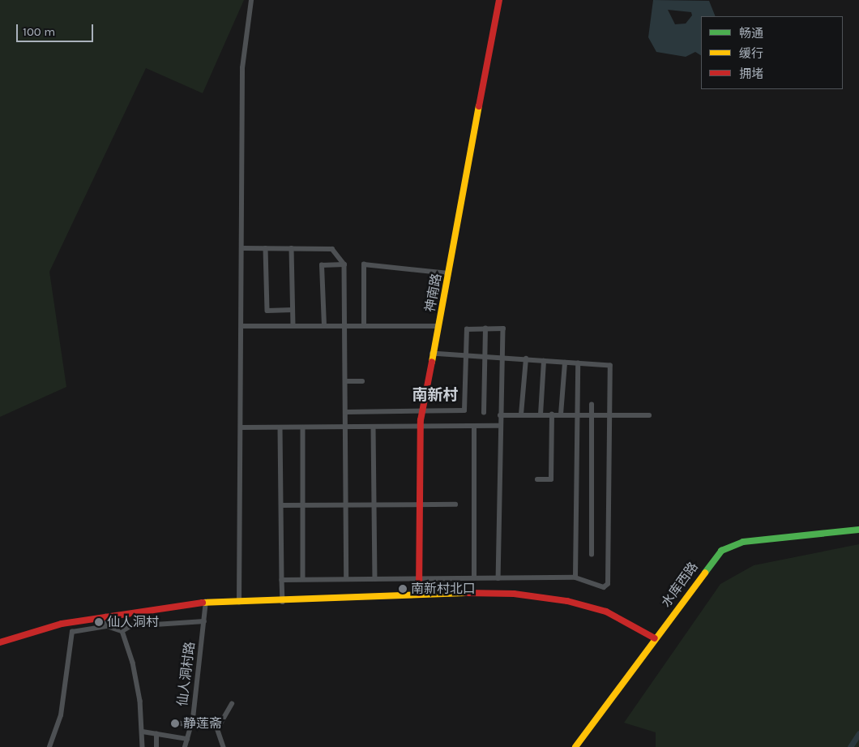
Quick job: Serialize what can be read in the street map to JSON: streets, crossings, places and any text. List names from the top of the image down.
{
  "streets": {
    "street": ["神南路", "水库西路", "仙人洞村路"]
  },
  "districts": ["南新村"],
  "places": ["南新村北口", "仙人洞村", "静莲斋"],
  "legend": ["畅通", "缓行", "拥堵"],
  "scale_bar": "100 m"
}
